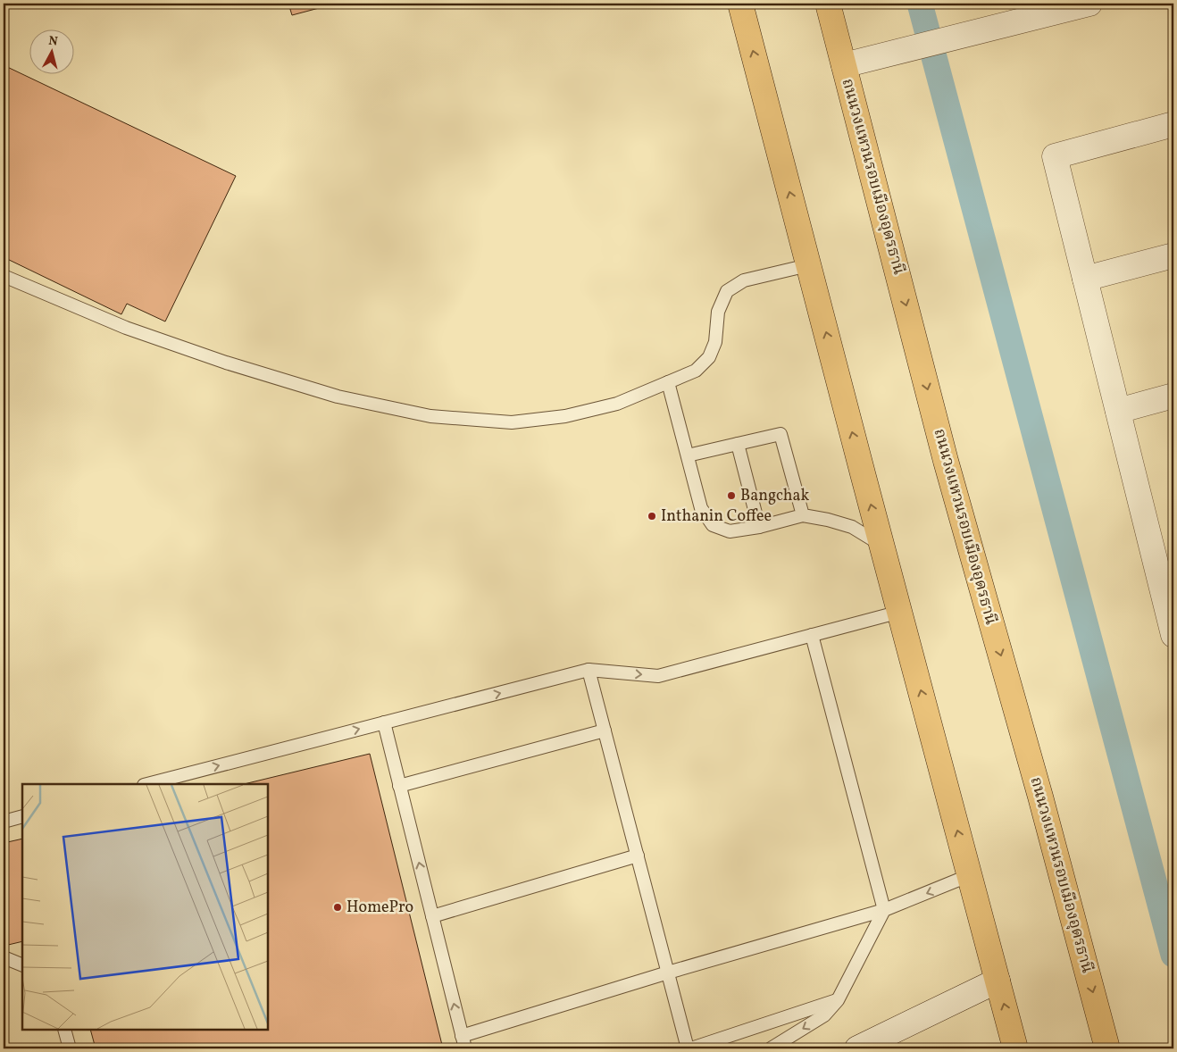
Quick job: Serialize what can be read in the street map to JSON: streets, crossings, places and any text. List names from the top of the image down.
{
  "streets": {
    "highway": ["ถนนวงแหวนรอบเมืองอุดรธานี"]
  },
  "places": ["Bangchak", "Inthanin Coffee", "HomePro"],
  "north": "top"
}
